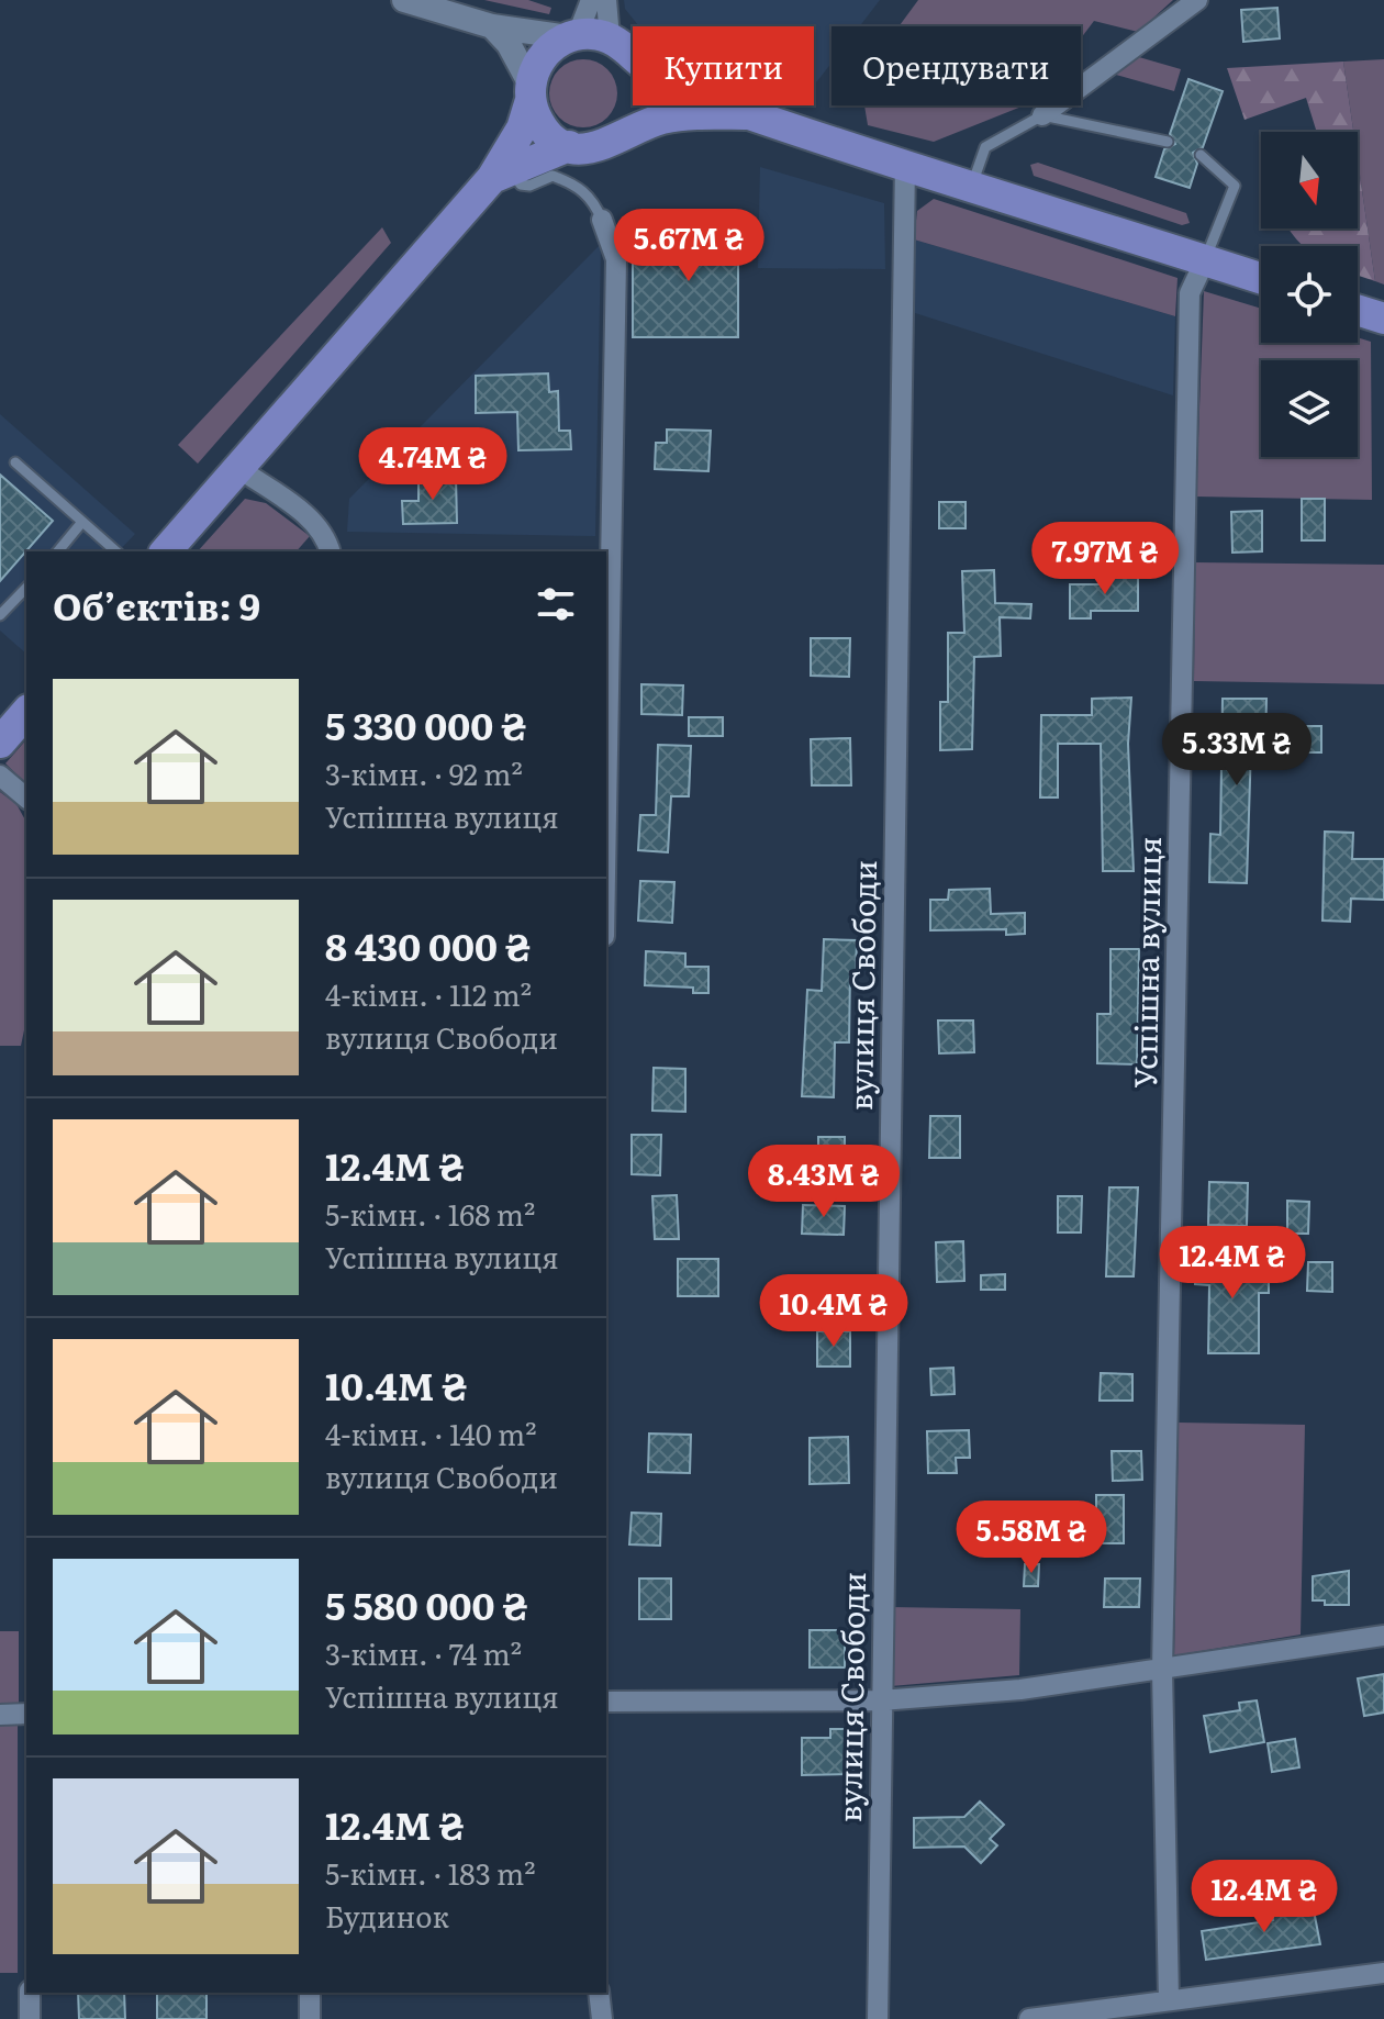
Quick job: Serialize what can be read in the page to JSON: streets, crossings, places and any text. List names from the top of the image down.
{
  "streets": {
    "street": ["Успішна вулиця", "вулиця Свободи"]
  },
  "north": "bottom",
  "page": {
    "chip": ["Купити", "Орендувати"],
    "price": [
      "5.67M ₴",
      "4.74M ₴",
      "7.97M ₴",
      "5.33M ₴",
      "8.43M ₴",
      "12.4M ₴",
      "10.4M ₴",
      "5.58M ₴",
      "12.4M ₴"
    ],
    "heading": "Об’єктів: 9",
    "list": [
      {
        "name": "5 330 000 ₴",
        "note": "3-кімн. · 92 m² · Успішна вулиця"
      },
      {
        "name": "8 430 000 ₴",
        "note": "4-кімн. · 112 m² · вулиця Свободи"
      },
      {
        "name": "12.4M ₴",
        "note": "5-кімн. · 168 m² · Успішна вулиця"
      },
      {
        "name": "10.4M ₴",
        "note": "4-кімн. · 140 m² · вулиця Свободи"
      },
      {
        "name": "5 580 000 ₴",
        "note": "3-кімн. · 74 m² · Успішна вулиця"
      },
      {
        "name": "12.4M ₴",
        "note": "5-кімн. · 183 m² · Будинок"
      }
    ]
  }
}
